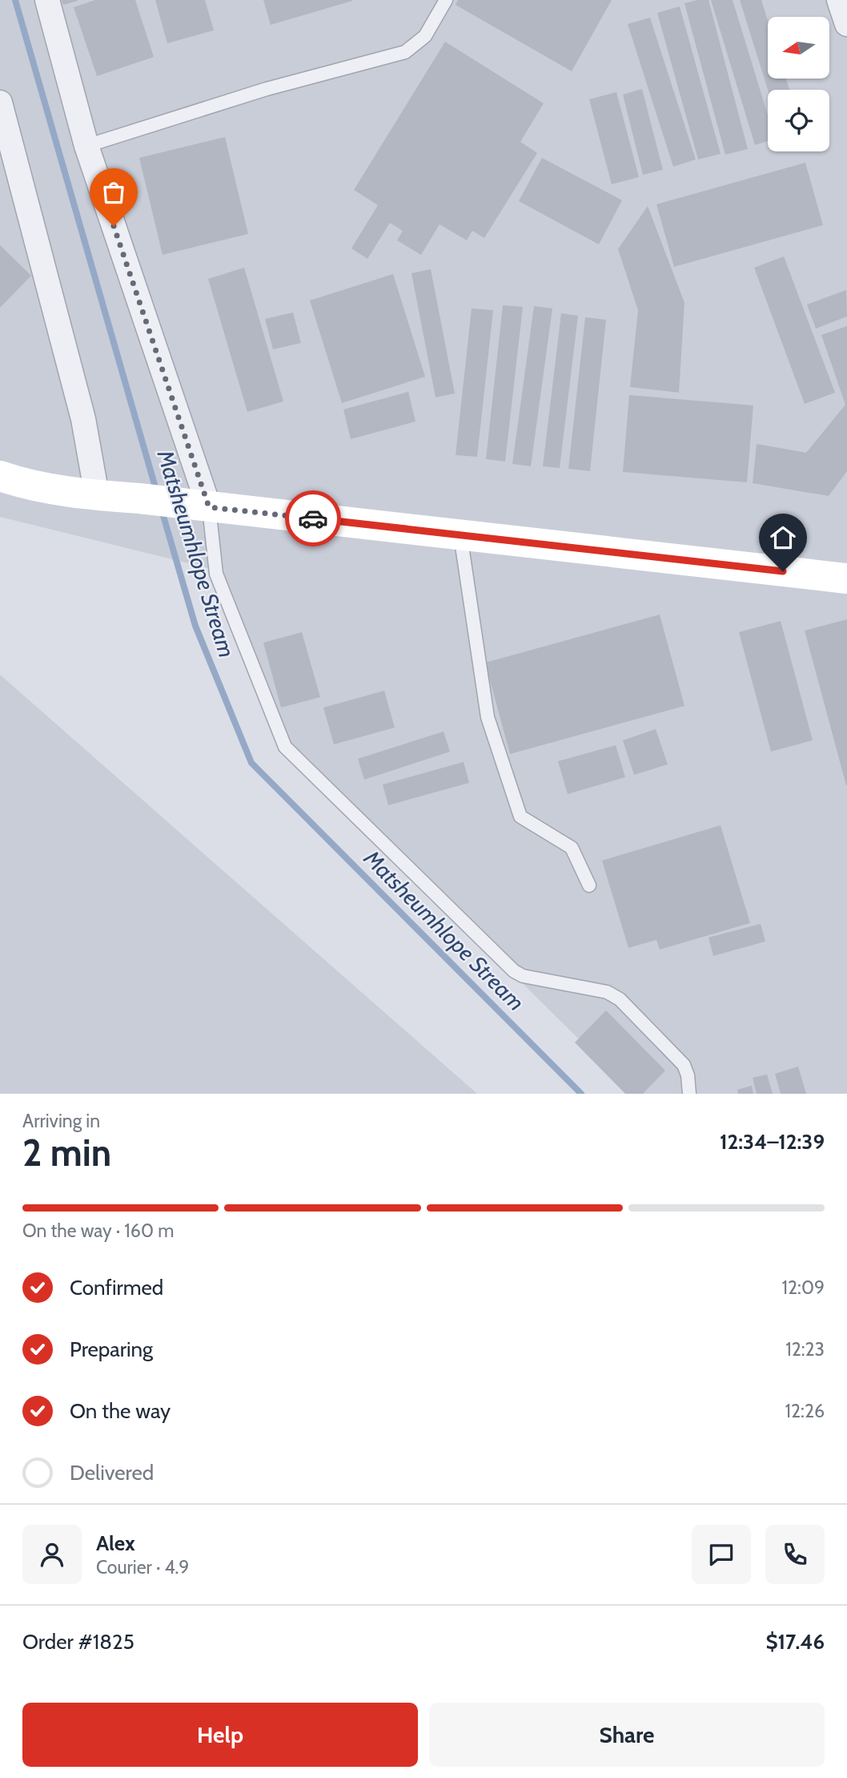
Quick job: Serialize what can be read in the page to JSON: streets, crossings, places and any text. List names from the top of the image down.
{
  "water": ["Matsheumhlope Stream"],
  "north": "left",
  "page": {
    "heading": ["2 min", "Arriving in", "12:34–12:39"],
    "panel": [
      "Alex",
      "Courier · 4.9",
      "Order #1825",
      "$17.46"
    ],
    "bar": "On the way · 160 m",
    "list": [
      ["Confirmed", "12:09"],
      ["Preparing", "12:23"],
      ["On the way", "12:26"],
      "Delivered"
    ],
    "buttons": ["Help", "Share"]
  }
}
